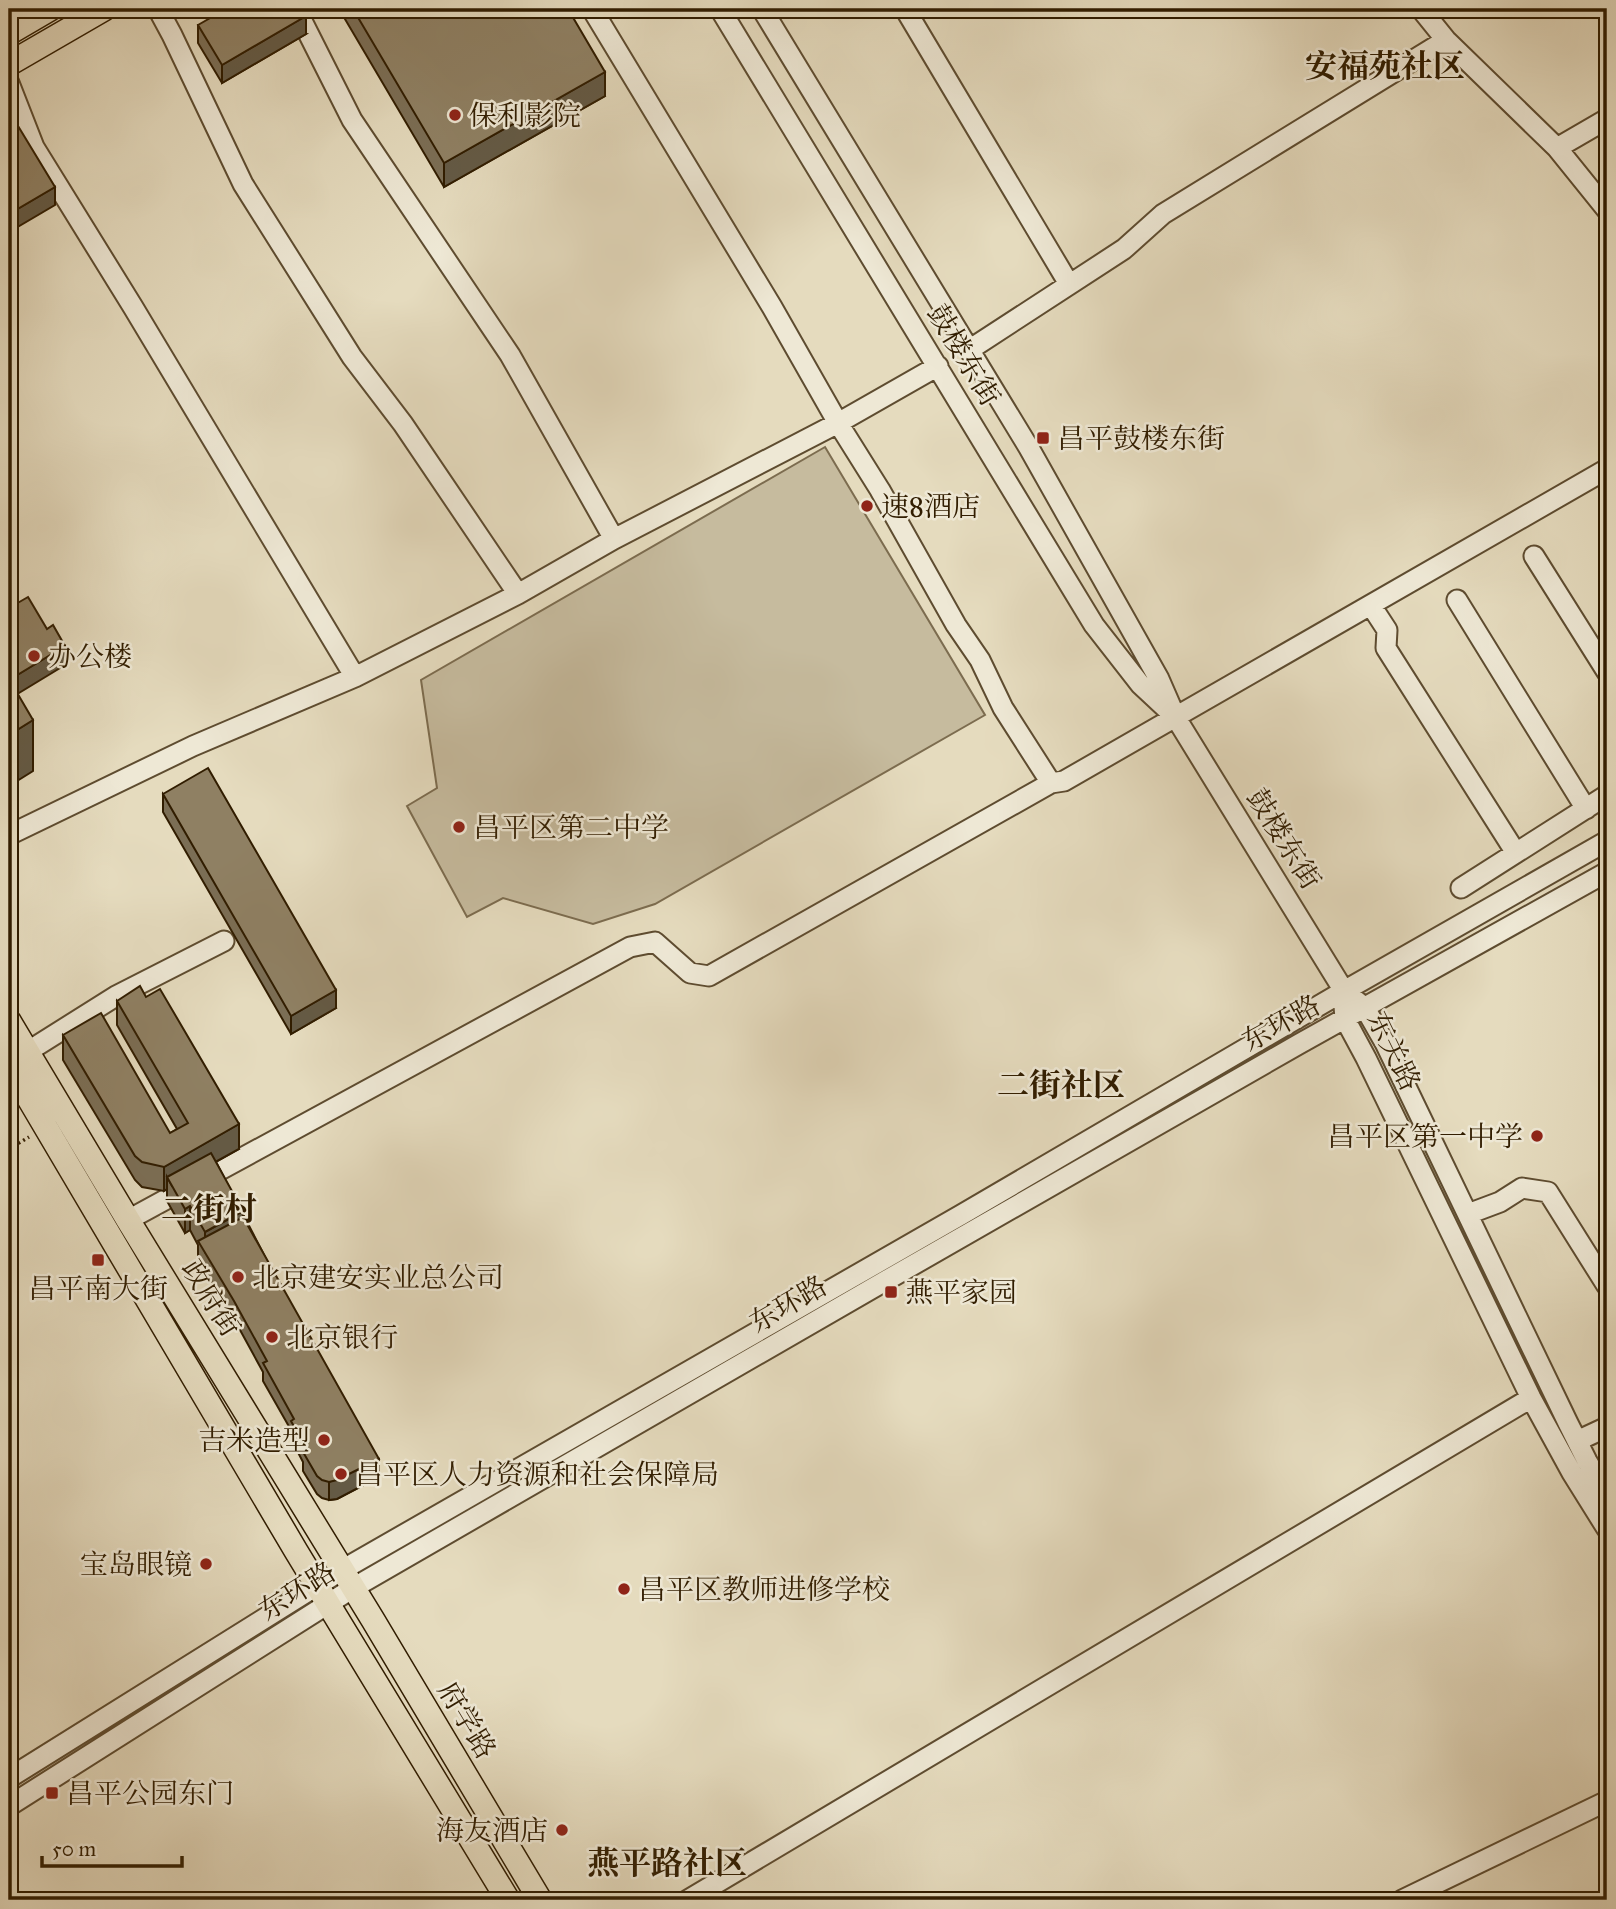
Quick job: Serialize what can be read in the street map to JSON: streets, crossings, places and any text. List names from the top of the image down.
{
  "streets": {
    "main road": ["政府街", "府学路"],
    "street": ["鼓楼东街", "东环路", "东关路"]
  },
  "crossings": [
    ["鼓楼东街", "东环路"],
    ["鼓楼东街", "东关路"],
    ["东环路", "东关路"],
    ["东环路", "政府街"],
    ["东环路", "府学路"],
    ["政府街", "府学路"]
  ],
  "districts": [
    "安福苑社区",
    "二街社区",
    "二街村",
    "燕平路社区"
  ],
  "places": {
    "other": [
      "保利影院",
      "速8酒店",
      "办公楼",
      "昌平区第二中学",
      "昌平区第一中学",
      "北京建安实业总公司",
      "北京银行",
      "吉米造型",
      "昌平区人力资源和社会保障局",
      "宝岛眼镜",
      "昌平区教师进修学校",
      "海友酒店"
    ],
    "transit": [
      "昌平鼓楼东街",
      "昌平南大街",
      "燕平家园",
      "昌平公园东门"
    ]
  },
  "scale_bar": "50 m"
}
